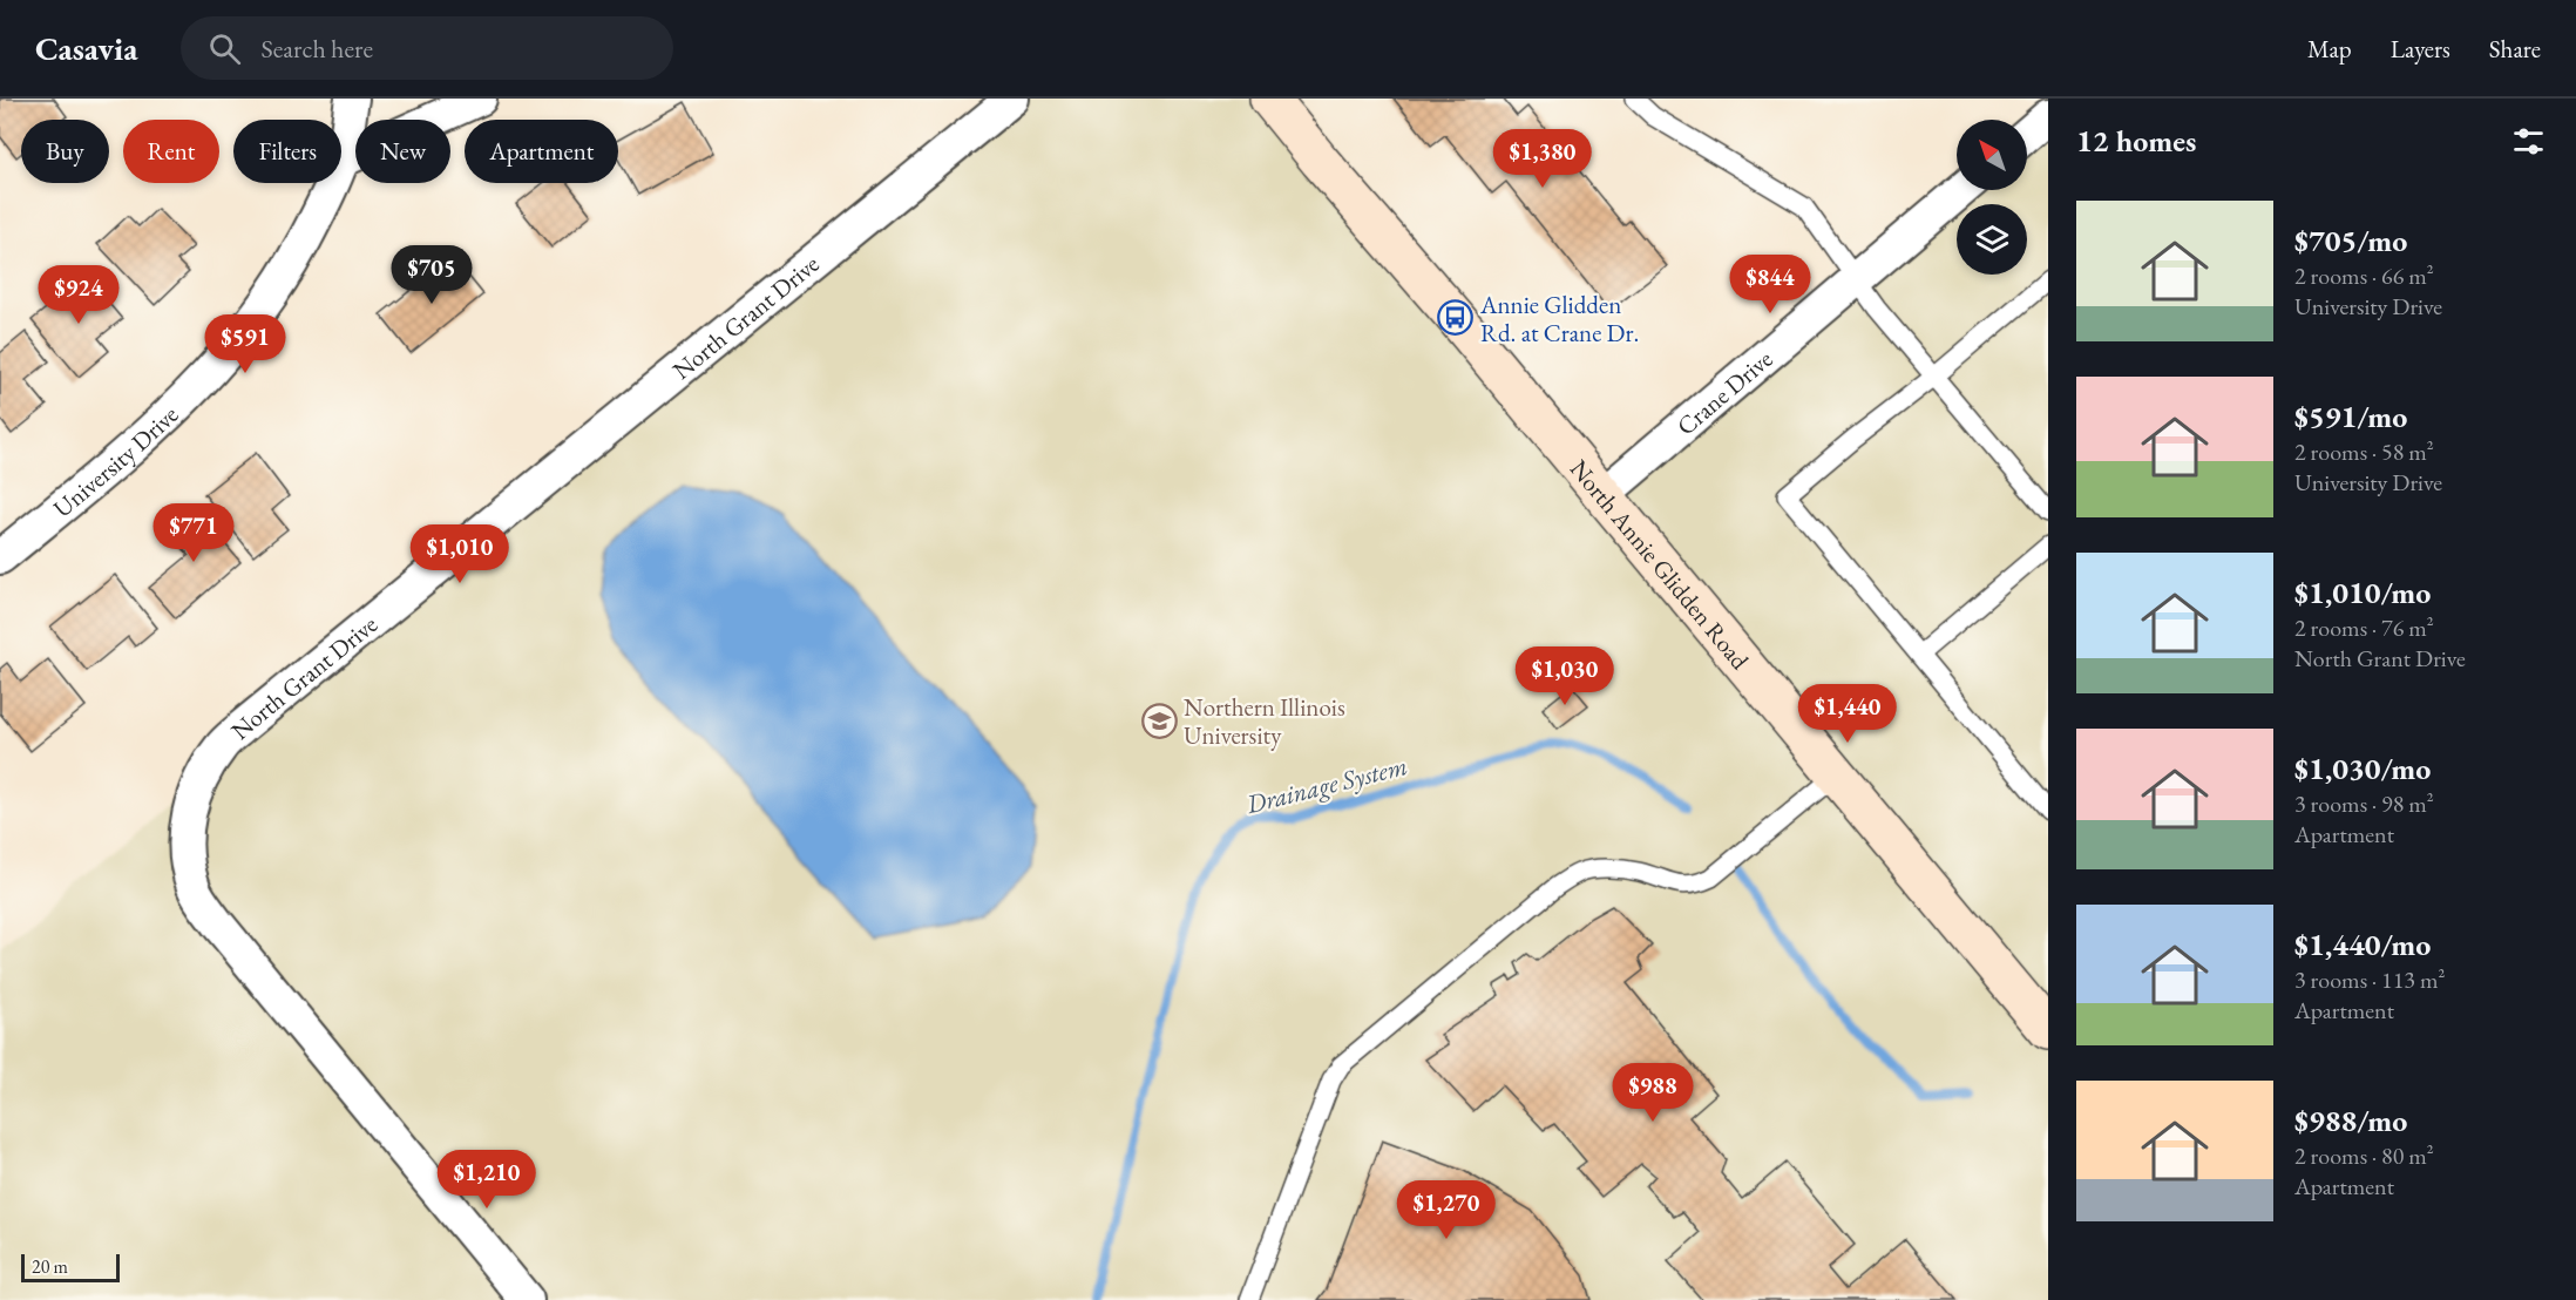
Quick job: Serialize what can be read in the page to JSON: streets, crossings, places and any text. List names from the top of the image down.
{
  "streets": {
    "main road": ["North Annie Glidden Road"],
    "street": ["North Grant Drive", "Crane Drive", "University Drive"]
  },
  "crossings": [
    ["Crane Drive", "North Annie Glidden Road"]
  ],
  "water": ["Drainage System"],
  "places": {
    "bus stop": ["Annie Glidden Rd. at Crane Dr."],
    "school or university": ["Northern Illinois University"]
  },
  "scale_bar": "20 m",
  "north": "top left",
  "page": {
    "header": "Casavia",
    "search": "Search here",
    "nav": ["Map", "Layers", "Share"],
    "heading": "12 homes",
    "chip": [
      "Buy",
      "Rent",
      "Filters",
      "New",
      "Apartment"
    ],
    "price": [
      "$1,380",
      "$705",
      "$844",
      "$924",
      "$591",
      "$771",
      "$1,010",
      "$1,030",
      "$1,440",
      "$988",
      "$1,210",
      "$1,270"
    ],
    "list": [
      {
        "name": "$705/mo",
        "note": "2 rooms · 66 m² · University Drive"
      },
      {
        "name": "$591/mo",
        "note": "2 rooms · 58 m² · University Drive"
      },
      {
        "name": "$1,010/mo",
        "note": "2 rooms · 76 m² · North Grant Drive"
      },
      {
        "name": "$1,030/mo",
        "note": "3 rooms · 98 m² · Apartment"
      },
      {
        "name": "$1,440/mo",
        "note": "3 rooms · 113 m² · Apartment"
      },
      {
        "name": "$988/mo",
        "note": "2 rooms · 80 m² · Apartment"
      }
    ],
    "scale": "20 m"
  }
}
